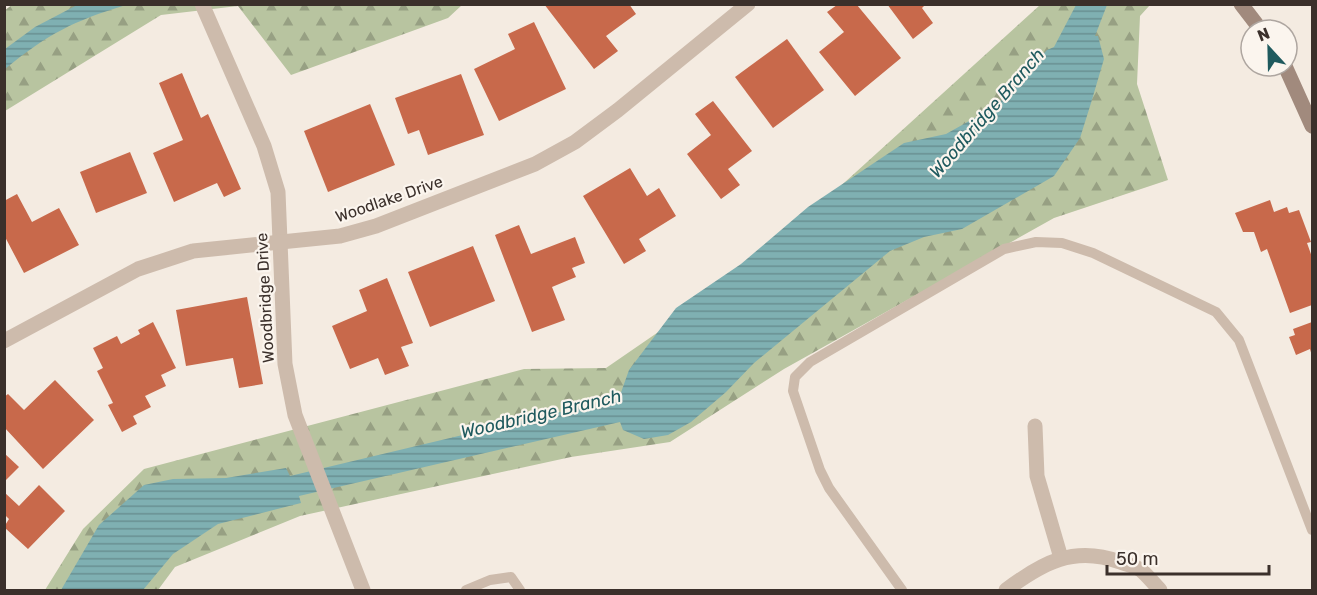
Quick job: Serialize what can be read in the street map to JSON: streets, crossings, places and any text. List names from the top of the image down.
{
  "streets": {
    "street": ["Woodlake Drive", "Woodbridge Drive"]
  },
  "crossings": [
    ["Woodlake Drive", "Woodbridge Drive"]
  ],
  "water": ["Woodbridge Branch"],
  "scale_bar": "50 m",
  "north": "top"
}
